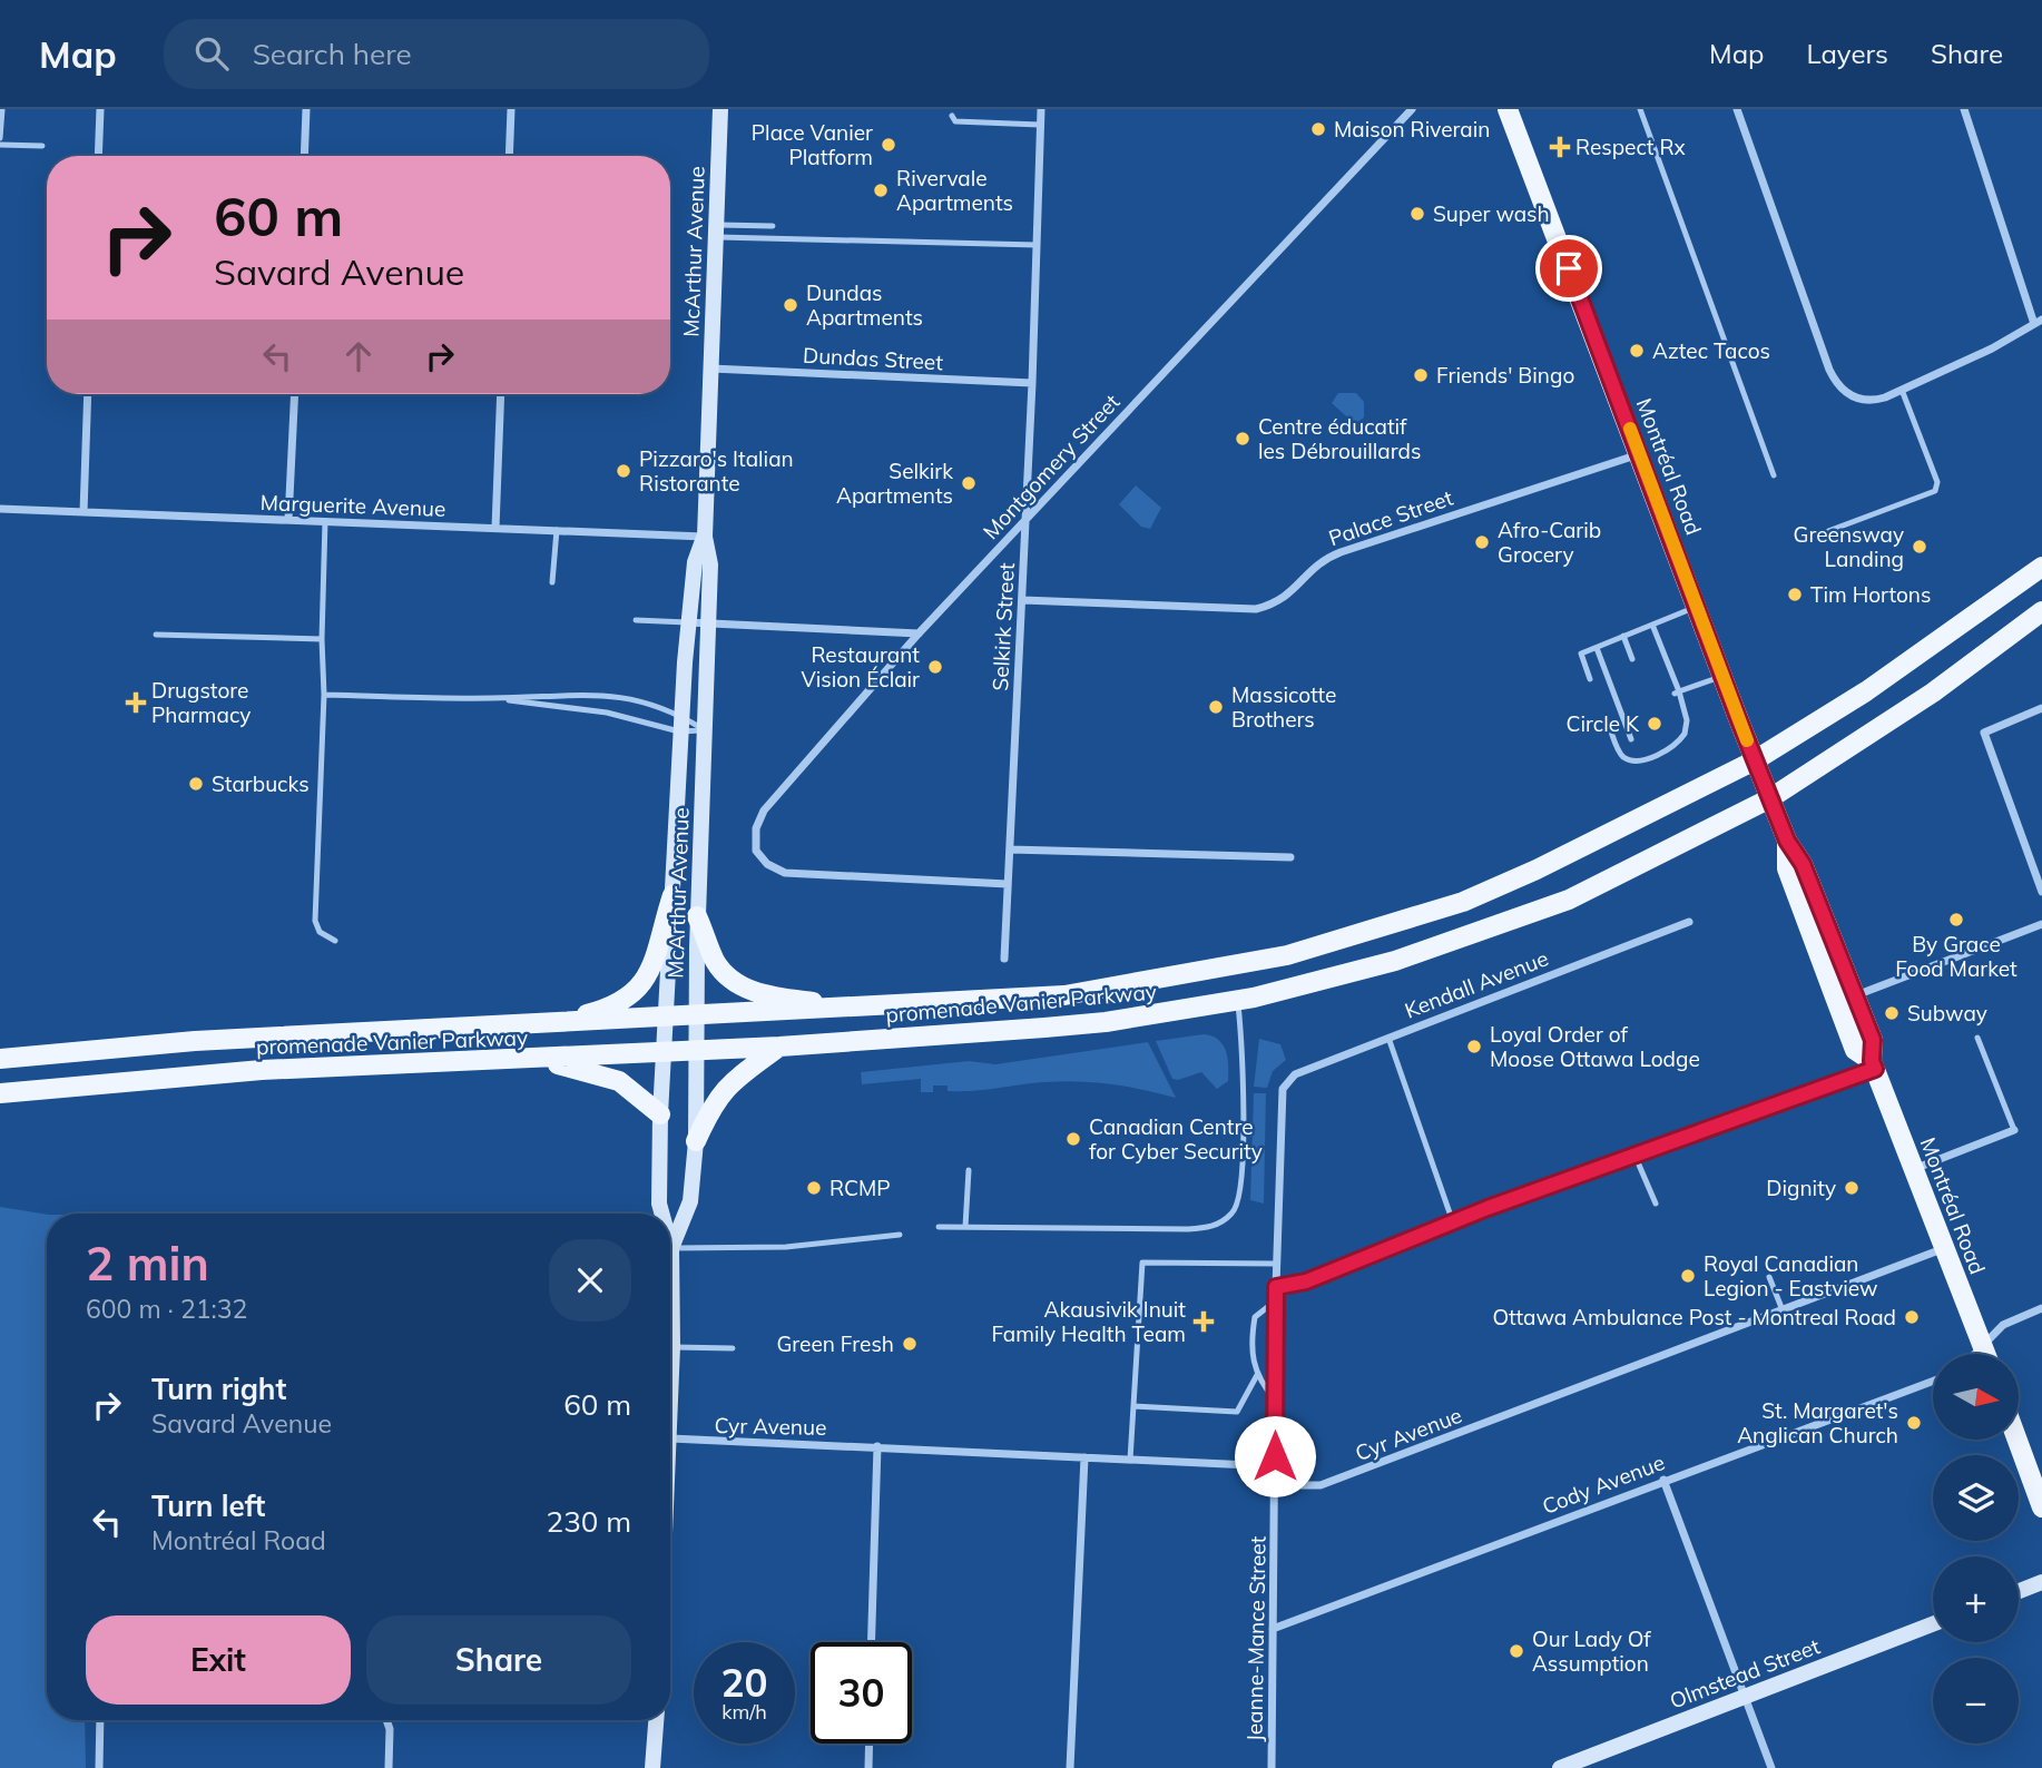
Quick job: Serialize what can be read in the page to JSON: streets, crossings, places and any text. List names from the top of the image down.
{
  "streets": {
    "main road": [
      "McArthur Avenue",
      "Montréal Road",
      "promenade Vanier Parkway",
      "Olmstead Street"
    ],
    "street": [
      "Dundas Street",
      "Montgomery Street",
      "Marguerite Avenue",
      "Palace Street",
      "Selkirk Street",
      "Kendall Avenue",
      "Cyr Avenue",
      "Cody Avenue",
      "Jeanne-Mance Street"
    ]
  },
  "crossings": [
    ["McArthur Avenue", "Dundas Street"],
    ["McArthur Avenue", "Marguerite Avenue"],
    ["McArthur Avenue", "promenade Vanier Parkway"],
    ["Dundas Street", "Selkirk Street"],
    ["Montgomery Street", "Selkirk Street"],
    ["Montréal Road", "Palace Street"],
    ["Montréal Road", "promenade Vanier Parkway"],
    ["Montréal Road", "Cyr Avenue"],
    ["Palace Street", "Selkirk Street"],
    ["Kendall Avenue", "Jeanne-Mance Street"],
    ["Cyr Avenue", "Jeanne-Mance Street"],
    ["Cody Avenue", "Jeanne-Mance Street"]
  ],
  "places": {
    "other": [
      "Maison Riverain",
      "Place Vanier Platform",
      "Rivervale Apartments",
      "Super wash",
      "Dundas Apartments",
      "Aztec Tacos",
      "Friends' Bingo",
      "Centre éducatif les Débrouillards",
      "Pizzaro's Italian Ristorante",
      "Selkirk Apartments",
      "Afro-Carib Grocery",
      "Greensway Landing",
      "Tim Hortons",
      "Restaurant Vision Éclair",
      "Massicotte Brothers",
      "Circle K",
      "Starbucks",
      "By Grace Food Market",
      "Subway",
      "Loyal Order of Moose Ottawa Lodge",
      "Canadian Centre for Cyber Security",
      "RCMP",
      "Dignity",
      "Royal Canadian Legion - Eastview",
      "Ottawa Ambulance Post - Montreal Road",
      "Green Fresh",
      "St. Margaret's Anglican Church",
      "Our Lady Of Assumption"
    ],
    "health": ["Respect Rx", "Drugstore Pharmacy", "Akausivik Inuit Family Health Team"]
  },
  "north": "right",
  "page": {
    "header": "Map",
    "search": "Search here",
    "nav": ["Map", "Layers", "Share"],
    "turn": ["60 m", "Savard Avenue"],
    "heading": ["2 min", "600 m · 21:32"],
    "list": [
      {
        "name": "Turn right",
        "note": "Savard Avenue",
        "value": "60 m"
      },
      {
        "name": "Turn left",
        "note": "Montréal Road",
        "value": "230 m"
      }
    ],
    "map_buttons": ["+", "−"],
    "buttons": ["Exit", "Share"],
    "speed": "20 km/h",
    "limit": "30"
  }
}
